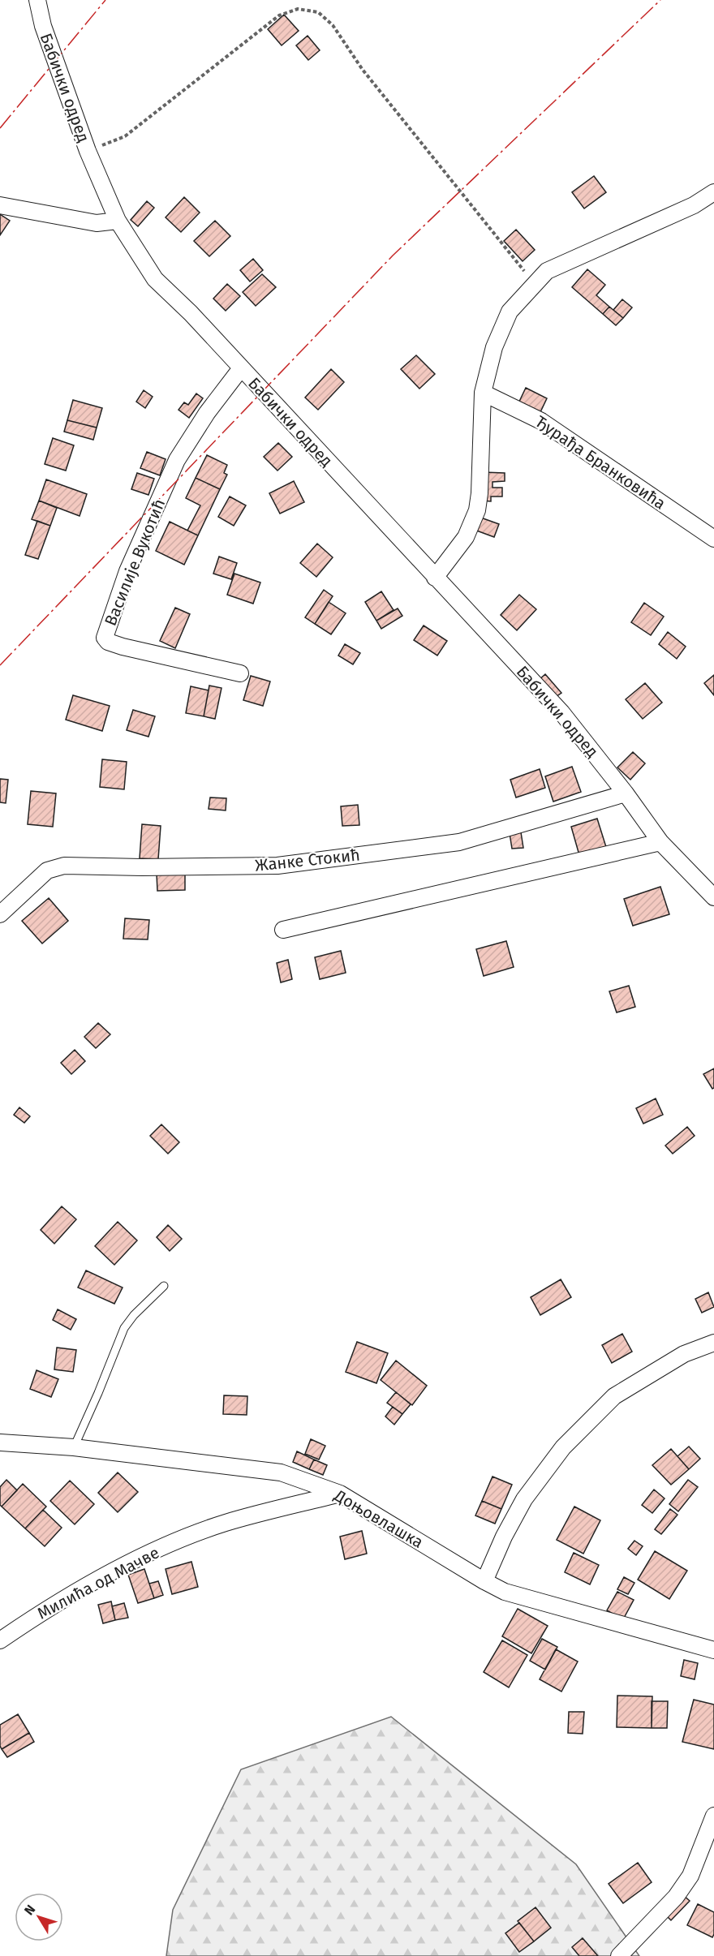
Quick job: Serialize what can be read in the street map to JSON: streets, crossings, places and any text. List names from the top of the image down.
{
  "streets": {
    "street": [
      "Бабички одред",
      "Ђурађа Бранковића",
      "Василије Вукотић",
      "Жанке Стокић",
      "Доњовлашка",
      "Милића од Мачве"
    ]
  },
  "crossings": [
    ["Бабички одред", "Василије Вукотић"],
    ["Бабички одред", "Жанке Стокић"],
    ["Доњовлашка", "Милића од Мачве"]
  ],
  "north": "top left"
}
